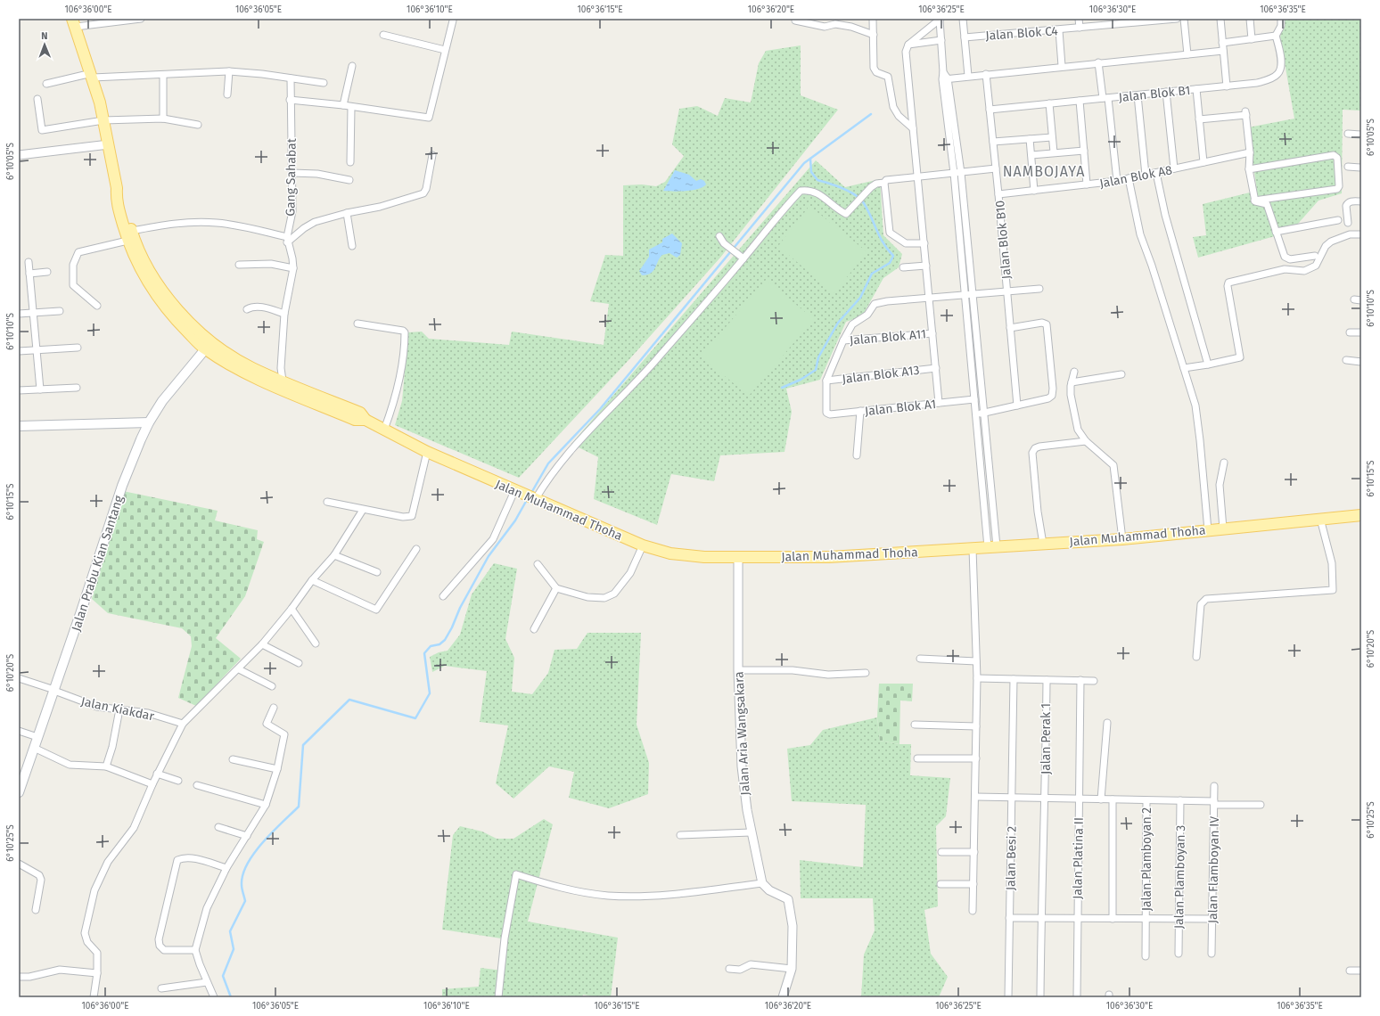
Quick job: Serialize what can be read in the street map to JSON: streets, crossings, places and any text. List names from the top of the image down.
{
  "streets": {
    "main road": ["Jalan Muhammad Thoha", "Jalan Prabu Kian Santang"],
    "street": [
      "Jalan Blok C4",
      "Jalan Blok B1",
      "Jalan Blok A8",
      "Gang Sahabat",
      "Jalan Blok B10",
      "Jalan Blok A11",
      "Jalan Blok A13",
      "Jalan Blok A1",
      "Jalan Kiakdar",
      "Jalan Aria Wangsakara",
      "Jalan Perak 1",
      "Jalan Besi 2",
      "Jalan Platina II",
      "Jalan Plamboyan 2",
      "Jalan Flamboyan IV",
      "Jalan Plamboyan 3"
    ]
  },
  "crossings": [
    ["Jalan Blok B1", "Jalan Blok B10"],
    ["Jalan Blok A8", "Jalan Blok B10"],
    ["Gang Sahabat", "Jalan Muhammad Thoha"],
    ["Jalan Blok A13", "Jalan Blok A1"],
    ["Jalan Muhammad Thoha", "Jalan Prabu Kian Santang"],
    ["Jalan Muhammad Thoha", "Jalan Aria Wangsakara"],
    ["Jalan Prabu Kian Santang", "Jalan Kiakdar"]
  ],
  "districts": ["NAMBOJAYA"],
  "north": "top",
  "coordinates": [
    "106°36'00\"E",
    "106°36'05\"E",
    "106°36'10\"E",
    "106°36'15\"E",
    "106°36'20\"E",
    "106°36'25\"E",
    "106°36'30\"E",
    "106°36'35\"E",
    "6°10'05\"S",
    "6°10'10\"S",
    "6°10'15\"S",
    "6°10'20\"S",
    "6°10'25\"S"
  ]
}
